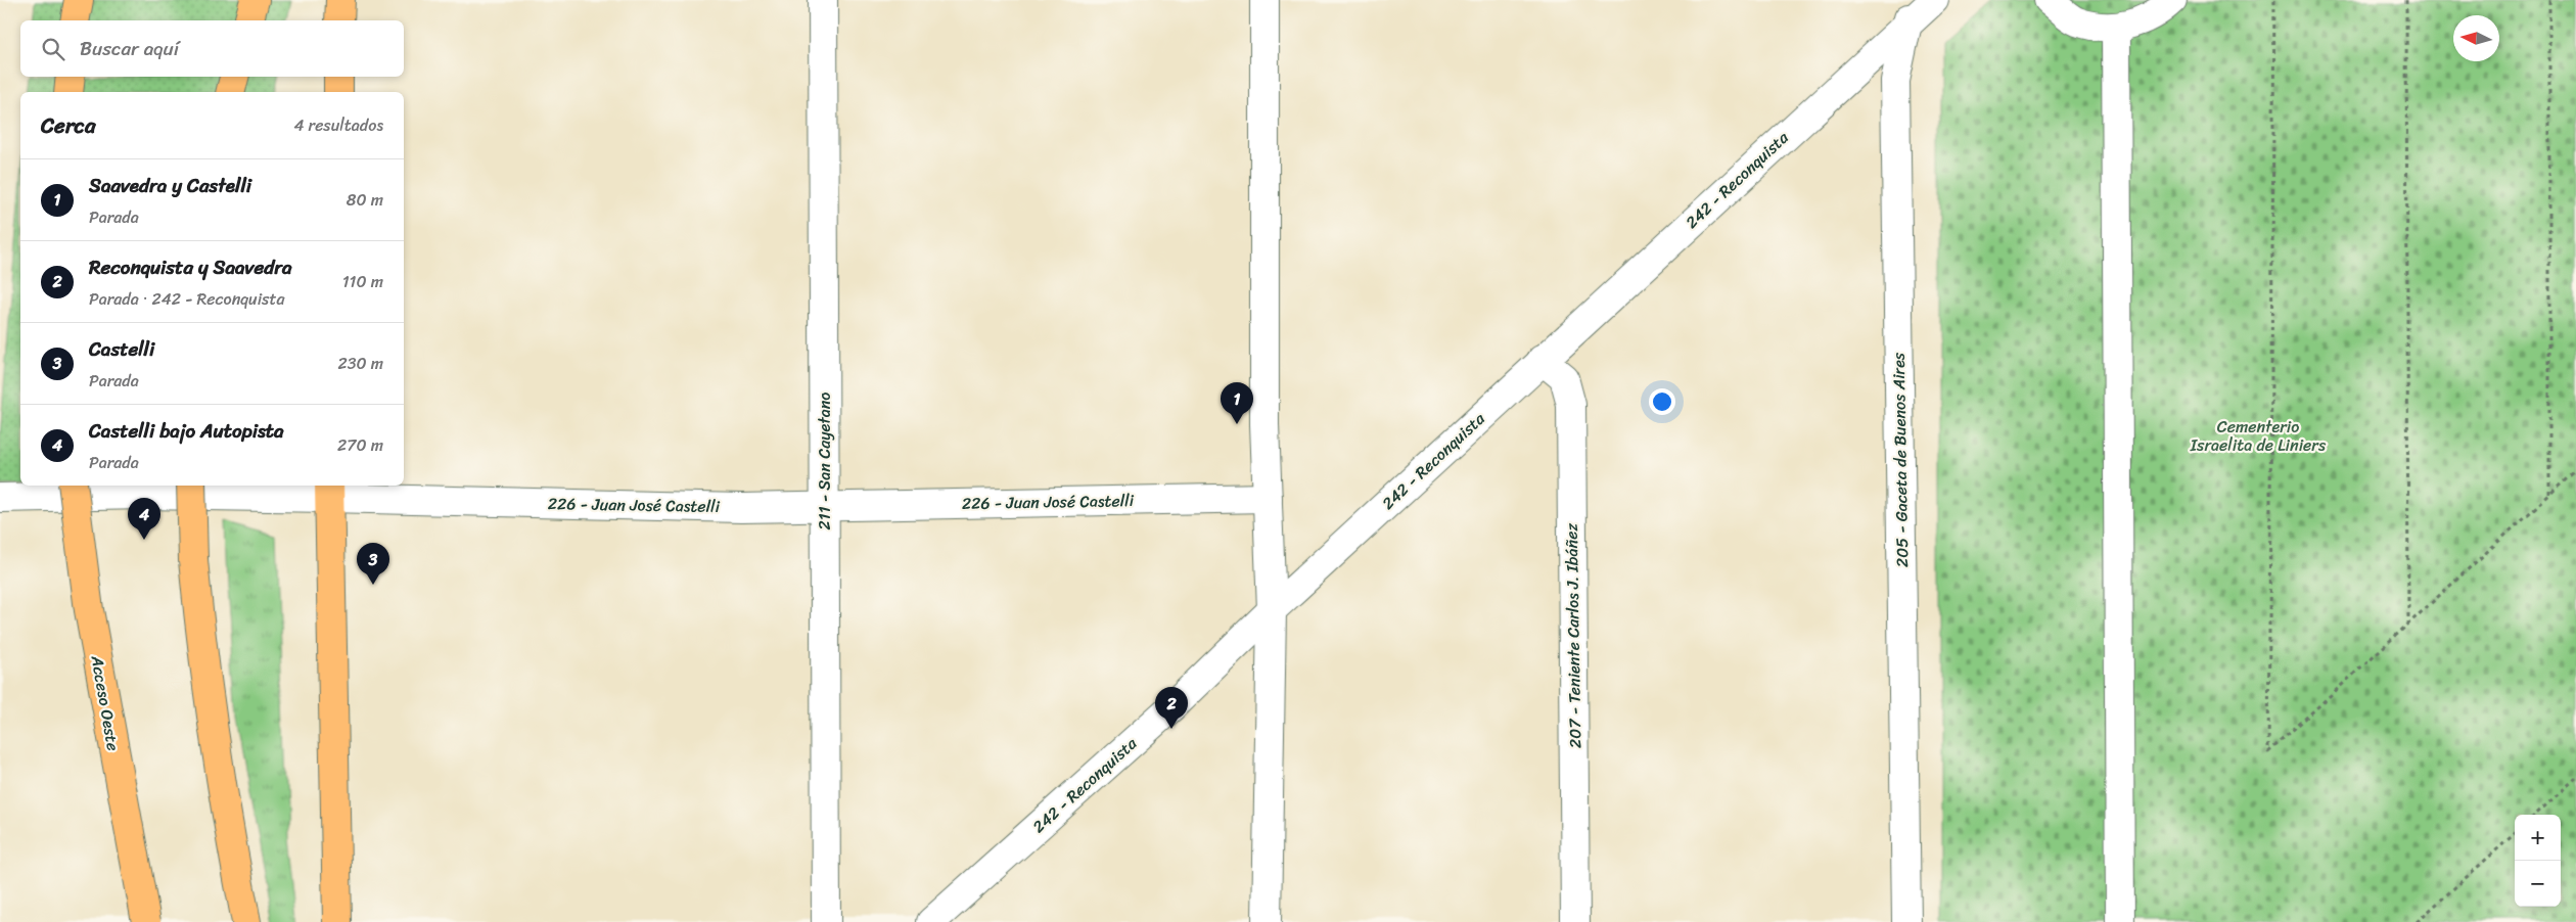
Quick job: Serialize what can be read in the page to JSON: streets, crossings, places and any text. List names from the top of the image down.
{
  "streets": {
    "main road": ["Acceso Oeste"],
    "street": [
      "242 - Reconquista",
      "205 - Gaceta de Buenos Aires",
      "211 - San Cayetano",
      "226 - Juan José Castelli",
      "207 - Teniente Carlos J. Ibáñez"
    ]
  },
  "crossings": [
    ["242 - Reconquista", "205 - Gaceta de Buenos Aires"],
    ["242 - Reconquista", "207 - Teniente Carlos J. Ibáñez"],
    ["211 - San Cayetano", "226 - Juan José Castelli"]
  ],
  "parks": ["Cementerio Israelita de Liniers"],
  "north": "left",
  "page": {
    "search": "Buscar aquí",
    "heading": ["Cerca", "4 resultados"],
    "list": [
      {
        "mark": "1",
        "name": "Saavedra y Castelli",
        "note": "Parada",
        "value": "80 m"
      },
      {
        "mark": "2",
        "name": "Reconquista y Saavedra",
        "note": "Parada · 242 - Reconquista",
        "value": "110 m"
      },
      {
        "mark": "3",
        "name": "Castelli",
        "note": "Parada",
        "value": "230 m"
      },
      {
        "mark": "4",
        "name": "Castelli bajo Autopista",
        "note": "Parada",
        "value": "270 m"
      }
    ],
    "pins": [
      "1",
      "4",
      "3",
      "2"
    ],
    "map_buttons": ["+", "−"]
  }
}
